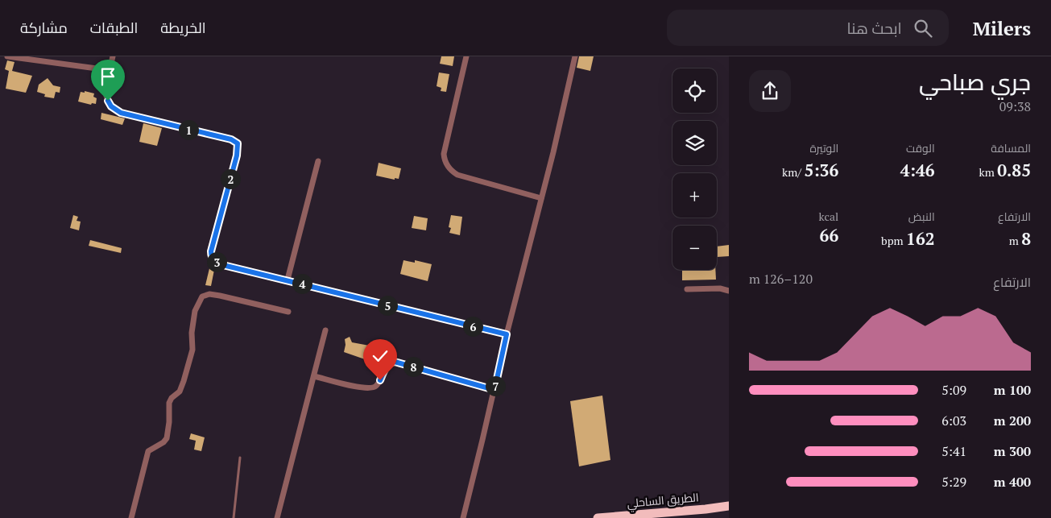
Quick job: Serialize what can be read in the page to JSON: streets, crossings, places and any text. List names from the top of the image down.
{
  "streets": {
    "highway": ["الطريق الساحلي"]
  },
  "page": {
    "header": "Milers",
    "search": "ابحث هنا",
    "nav": ["الخريطة", "الطبقات", "مشاركة"],
    "heading": ["جري صباحي", "09:38"],
    "map_buttons": ["+", "−"],
    "pins": [
      "1",
      "2",
      "3",
      "4",
      "5",
      "6",
      "8",
      "7"
    ],
    "stats": [
      ["المسافة", "0.85 km"],
      ["الوقت", "4:46"],
      ["الوتيرة", "5:36 /km"],
      ["الارتفاع", "8 m"],
      ["النبض", "162 bpm"],
      ["kcal", "66"]
    ],
    "chart": ["الارتفاع", "120–126 m"],
    "list": [
      {
        "name": "100 m",
        "note": "5:09"
      },
      {
        "name": "200 m",
        "note": "6:03"
      },
      {
        "name": "300 m",
        "note": "5:41"
      },
      {
        "name": "400 m",
        "note": "5:29"
      }
    ]
  }
}
